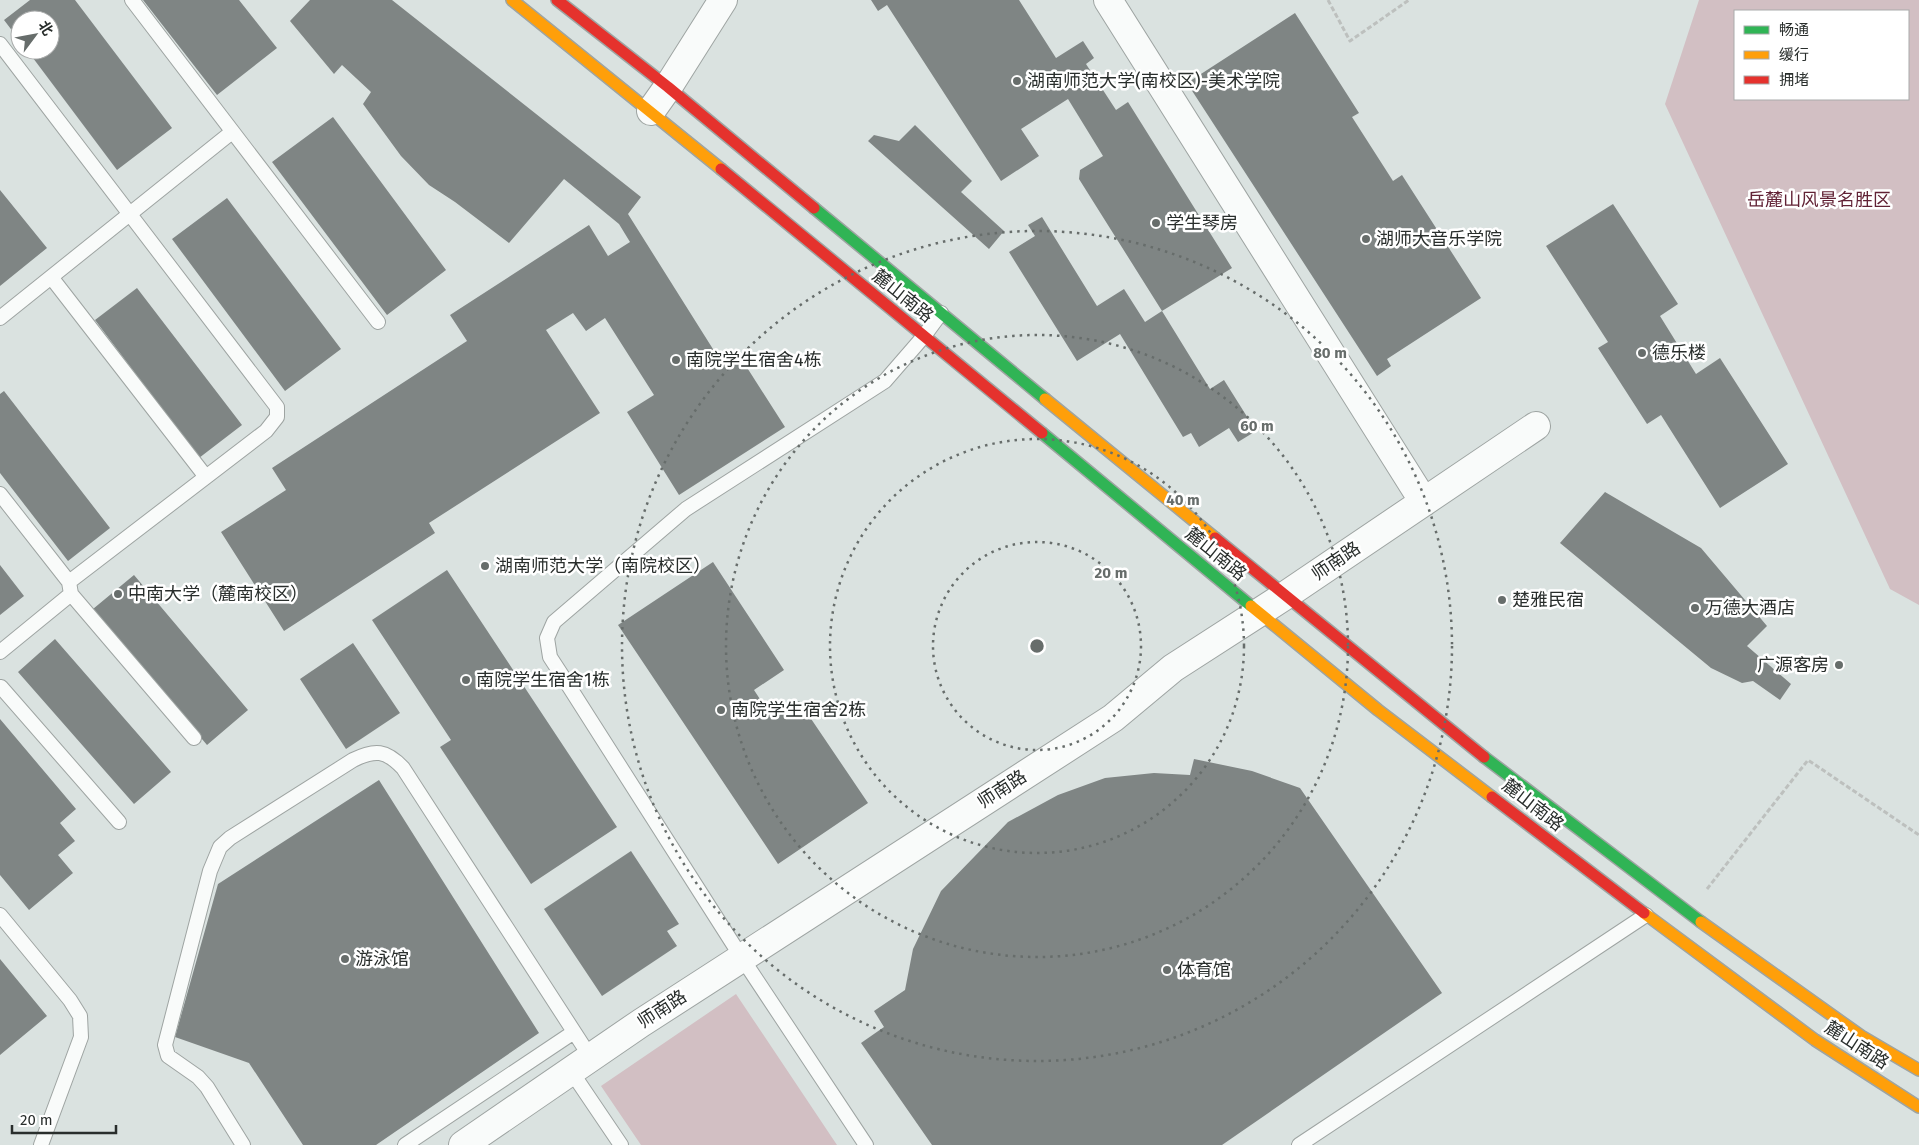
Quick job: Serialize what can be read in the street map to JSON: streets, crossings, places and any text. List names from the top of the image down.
{
  "streets": {
    "main road": ["麓山南路"],
    "street": ["师南路"]
  },
  "crossings": [
    ["麓山南路", "师南路"]
  ],
  "parks": ["岳麓山风景名胜区"],
  "places": [
    "湖南师范大学(南校区)-美术学院",
    "学生琴房",
    "湖师大音乐学院",
    "德乐楼",
    "南院学生宿舍4栋",
    "湖南师范大学（南院校区）",
    "中南大学（麓南校区）",
    "楚雅民宿",
    "万德大酒店",
    "广源客房",
    "南院学生宿舍1栋",
    "南院学生宿舍2栋",
    "游泳馆",
    "体育馆"
  ],
  "legend": ["畅通", "缓行", "拥堵"],
  "scale_bar": "20 m",
  "north": "top right",
  "rings": [
    "80 m",
    "60 m",
    "40 m",
    "20 m"
  ]
}
